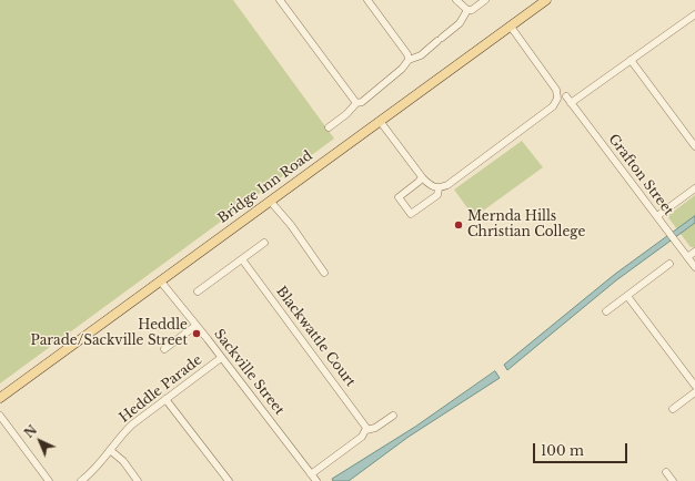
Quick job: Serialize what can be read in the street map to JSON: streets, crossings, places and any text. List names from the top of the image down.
{
  "streets": {
    "main road": ["Bridge Inn Road"],
    "street": [
      "Grafton Street",
      "Blackwattle Court",
      "Sackville Street",
      "Heddle Parade"
    ]
  },
  "crossings": [
    ["Bridge Inn Road", "Sackville Street"],
    ["Sackville Street", "Heddle Parade"]
  ],
  "places": ["Mernda Hills Christian College", "Heddle Parade/Sackville Street"],
  "scale_bar": "100 m",
  "north": "top left"
}
